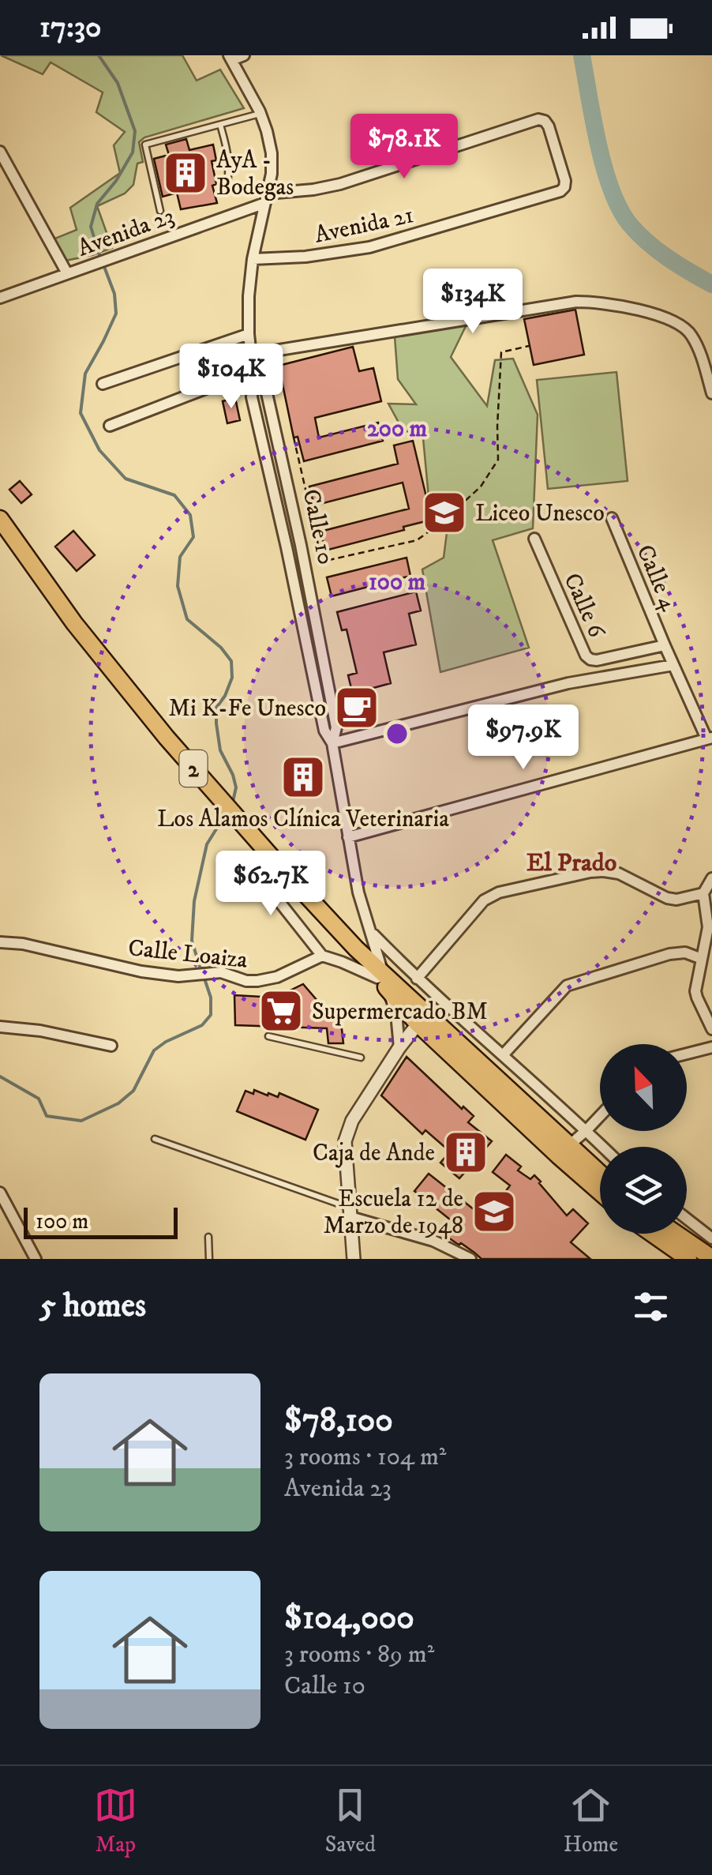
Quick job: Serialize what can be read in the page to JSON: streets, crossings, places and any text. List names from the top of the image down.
{
  "streets": {
    "highway": ["2"],
    "street": [
      "Avenida 21",
      "Avenida 23",
      "Calle 10",
      "Calle 4",
      "Calle 6",
      "Calle Loaiza"
    ]
  },
  "crossings": [
    ["Avenida 21", "Avenida 23"],
    ["Avenida 21", "Calle 10"],
    ["Avenida 23", "Calle 10"],
    ["Calle 10", "2"],
    ["Calle 4", "Calle 6"]
  ],
  "districts": ["El Prado"],
  "places": {
    "building": ["AyA - Bodegas", "Los Alamos Clínica Veterinaria", "Caja de Ande"],
    "school or university": ["Liceo Unesco", "Escuela 12 de Marzo de 1948"],
    "cafe": ["Mi K-Fe Unesco"],
    "supermarket": ["Supermercado BM"]
  },
  "scale_bar": "100 m",
  "north": "top left",
  "page": {
    "status": "17:30",
    "price": [
      "$78.1K",
      "$134K",
      "$104K",
      "$97.9K",
      "$62.7K"
    ],
    "scale": "100 m",
    "heading": "5 homes",
    "list": [
      {
        "name": "$78,100",
        "note": "3 rooms · 104 m² · Avenida 23"
      },
      {
        "name": "$104,000",
        "note": "3 rooms · 89 m² · Calle 10"
      }
    ],
    "tabs": ["Map", "Saved", "Home"]
  },
  "rings": ["200 m", "100 m"]
}
